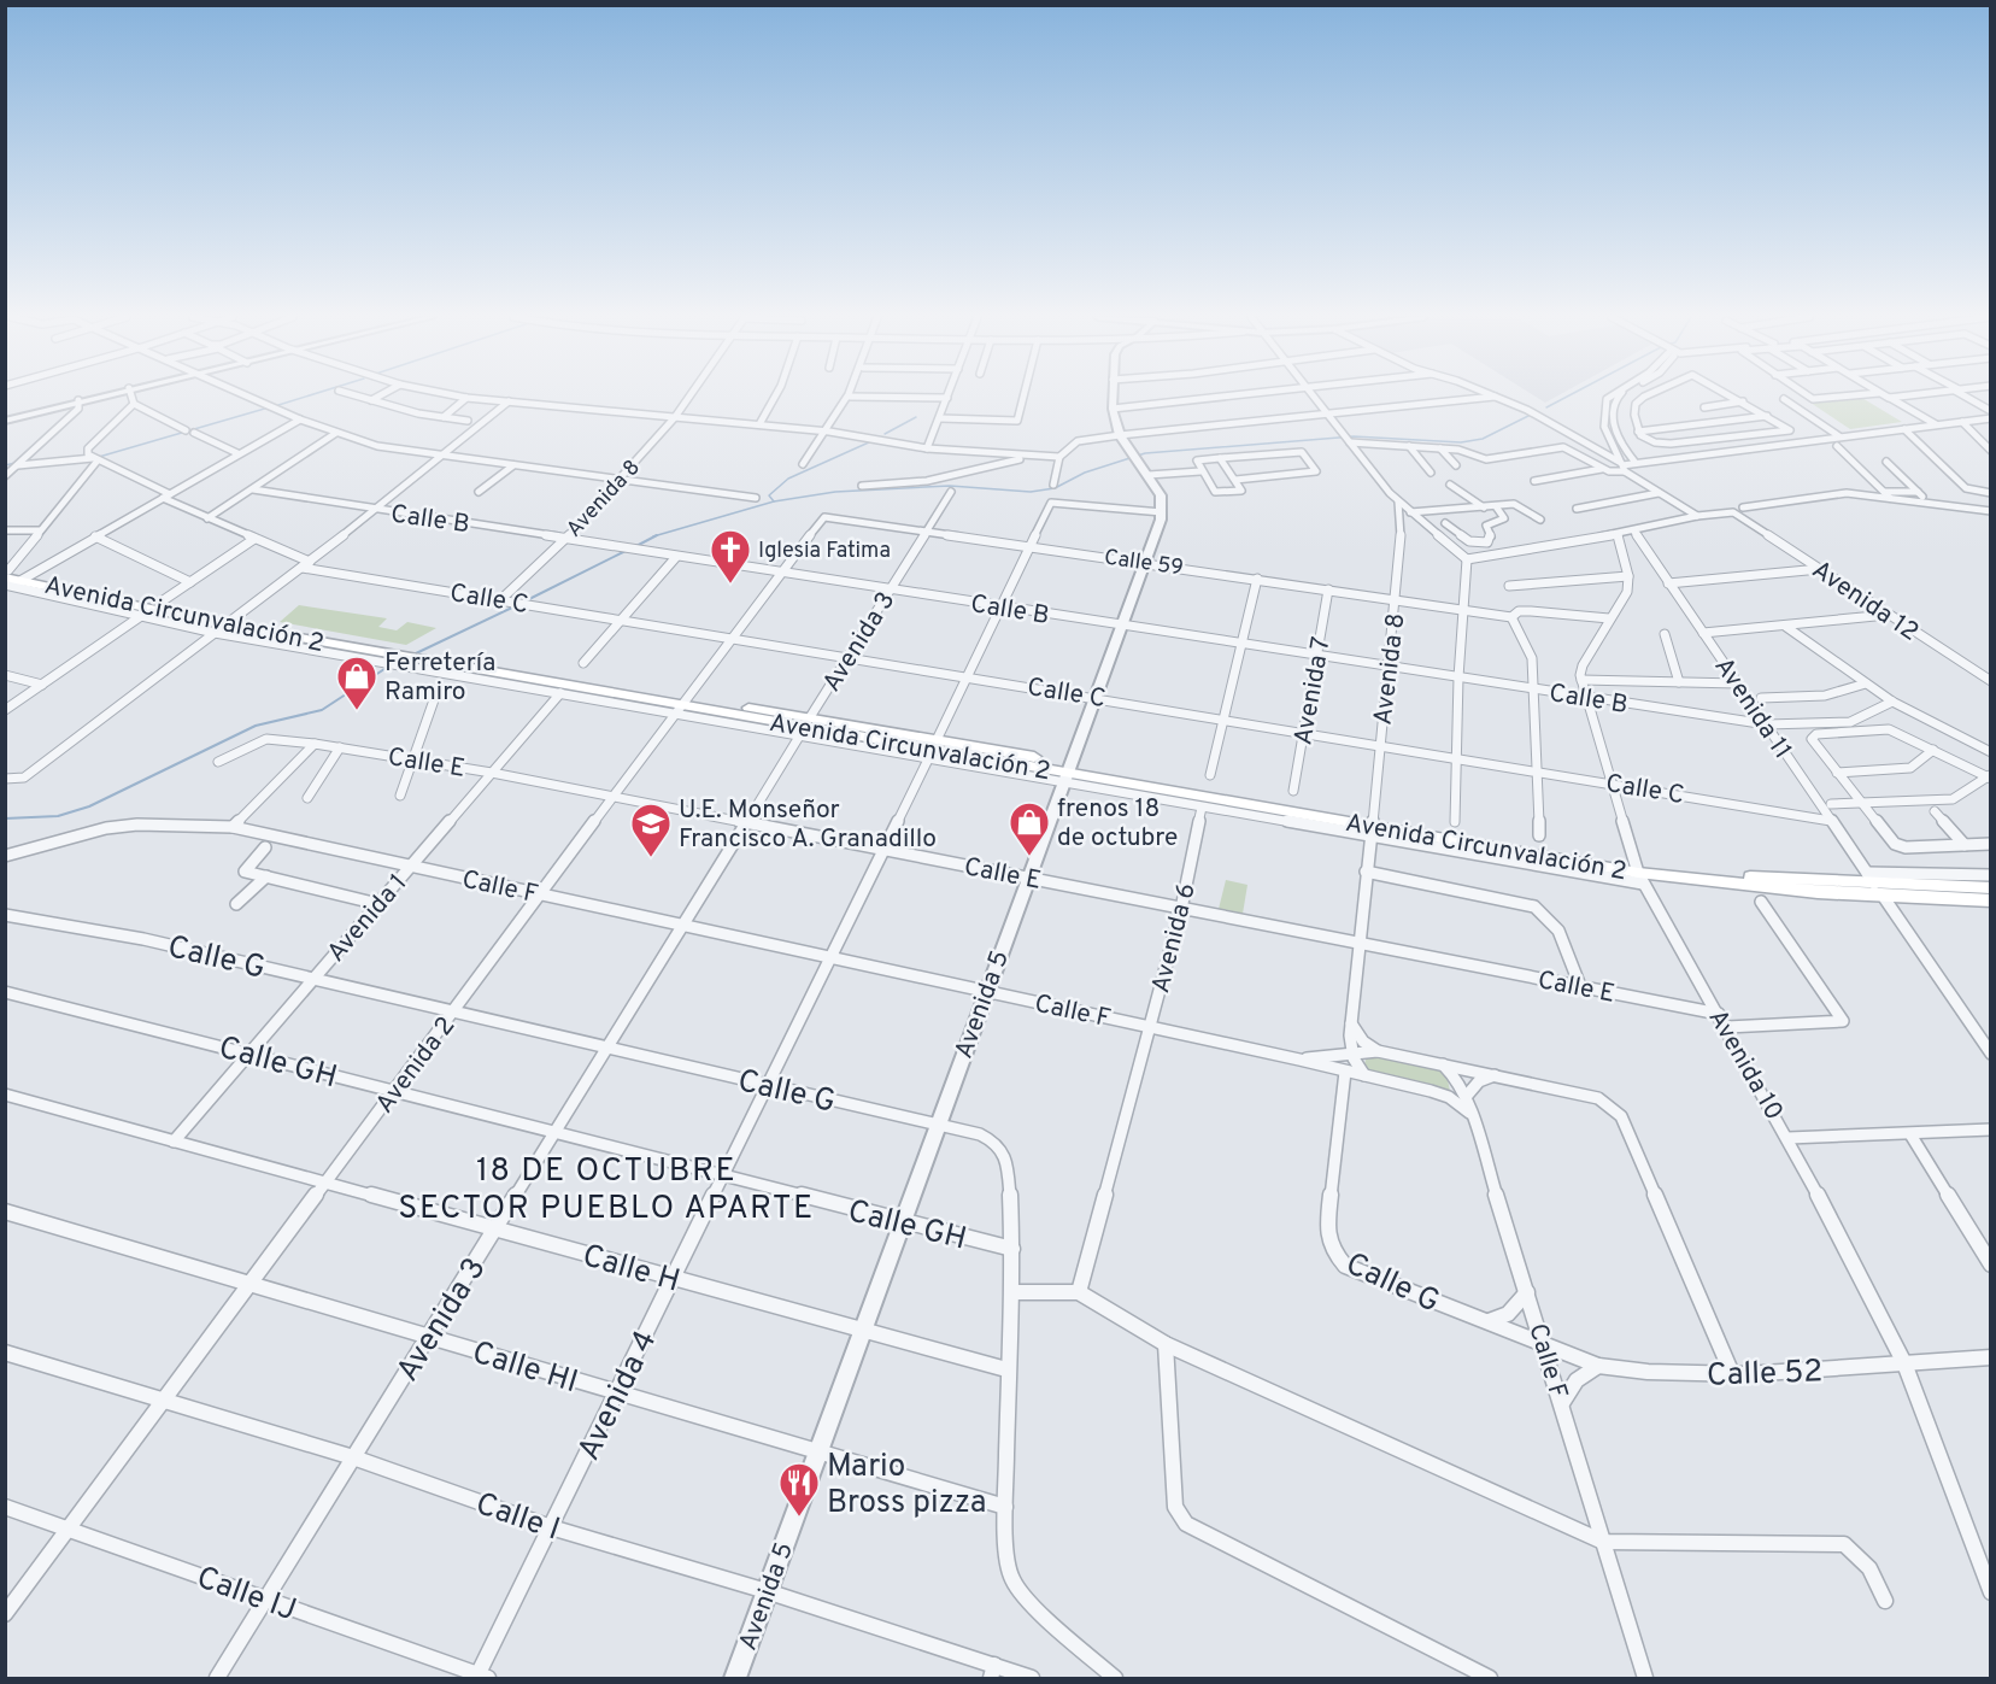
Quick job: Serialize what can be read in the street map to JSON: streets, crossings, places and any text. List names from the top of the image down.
{
  "streets": {
    "main road": ["Avenida Circunvalación 2"],
    "street": [
      "Avenida 8",
      "Calle B",
      "Calle 59",
      "Calle C",
      "Avenida 12",
      "Avenida 3",
      "Avenida 7",
      "Avenida 11",
      "Calle E",
      "Calle F",
      "Avenida 1",
      "Avenida 6",
      "Calle G",
      "Avenida 5",
      "Calle GH",
      "Avenida 2",
      "Avenida 10",
      "Calle H",
      "Calle HI",
      "Calle 52",
      "Avenida 4",
      "Calle I",
      "Calle IJ"
    ]
  },
  "crossings": [
    ["Avenida 8", "Calle B"],
    ["Avenida 8", "Calle 59"],
    ["Avenida 8", "Calle C"],
    ["Avenida 8", "Avenida Circunvalación 2"],
    ["Calle B", "Avenida 3"],
    ["Calle B", "Avenida 7"],
    ["Calle B", "Avenida 11"],
    ["Calle B", "Avenida 5"],
    ["Calle B", "Avenida 2"],
    ["Calle B", "Avenida 10"],
    ["Calle 59", "Avenida 3"],
    ["Calle 59", "Avenida 7"],
    ["Calle 59", "Avenida 5"],
    ["Calle 59", "Avenida 2"],
    ["Calle C", "Avenida 3"],
    ["Calle C", "Avenida 7"],
    ["Calle C", "Avenida 11"],
    ["Calle C", "Avenida 5"],
    ["Calle C", "Avenida 2"],
    ["Calle C", "Avenida 10"],
    ["Avenida Circunvalación 2", "Avenida 3"],
    ["Avenida Circunvalación 2", "Avenida 11"],
    ["Avenida Circunvalación 2", "Avenida 5"],
    ["Avenida Circunvalación 2", "Avenida 2"],
    ["Avenida Circunvalación 2", "Avenida 10"],
    ["Avenida 3", "Calle E"],
    ["Avenida 3", "Calle F"],
    ["Avenida 3", "Calle G"],
    ["Avenida 3", "Calle GH"],
    ["Avenida 3", "Calle H"],
    ["Avenida 3", "Calle HI"],
    ["Avenida 3", "Calle I"],
    ["Avenida 3", "Calle IJ"],
    ["Calle E", "Avenida 1"],
    ["Calle E", "Avenida 6"],
    ["Calle E", "Avenida 5"],
    ["Calle E", "Avenida 2"],
    ["Calle E", "Avenida 10"],
    ["Calle E", "Avenida 4"],
    ["Calle F", "Avenida 1"],
    ["Calle F", "Avenida 6"],
    ["Calle F", "Calle G"],
    ["Calle F", "Avenida 5"],
    ["Calle F", "Avenida 2"],
    ["Calle F", "Calle 52"],
    ["Calle F", "Avenida 4"],
    ["Avenida 1", "Calle G"],
    ["Avenida 1", "Calle GH"],
    ["Avenida 1", "Calle H"],
    ["Calle G", "Avenida 5"],
    ["Calle G", "Calle GH"],
    ["Calle G", "Avenida 2"],
    ["Calle G", "Calle H"],
    ["Calle G", "Calle HI"],
    ["Calle G", "Calle 52"],
    ["Calle G", "Avenida 4"],
    ["Avenida 5", "Calle GH"],
    ["Avenida 5", "Calle H"],
    ["Avenida 5", "Calle HI"],
    ["Avenida 5", "Calle I"],
    ["Calle GH", "Avenida 2"],
    ["Calle GH", "Avenida 4"],
    ["Avenida 2", "Calle H"],
    ["Avenida 2", "Calle HI"],
    ["Avenida 2", "Calle I"],
    ["Avenida 2", "Calle IJ"],
    ["Avenida 10", "Calle 52"],
    ["Calle H", "Avenida 4"],
    ["Calle HI", "Avenida 4"],
    ["Avenida 4", "Calle I"],
    ["Avenida 4", "Calle IJ"]
  ],
  "districts": ["18 DE OCTUBRE SECTOR PUEBLO APARTE"],
  "places": {
    "church": ["Iglesia Fatima"],
    "shop": ["Ferretería Ramiro", "frenos 18 de octubre"],
    "school or university": ["U.E. Monseñor Francisco A. Granadillo"],
    "restaurant": ["Mario Bross pizza"]
  }
}
